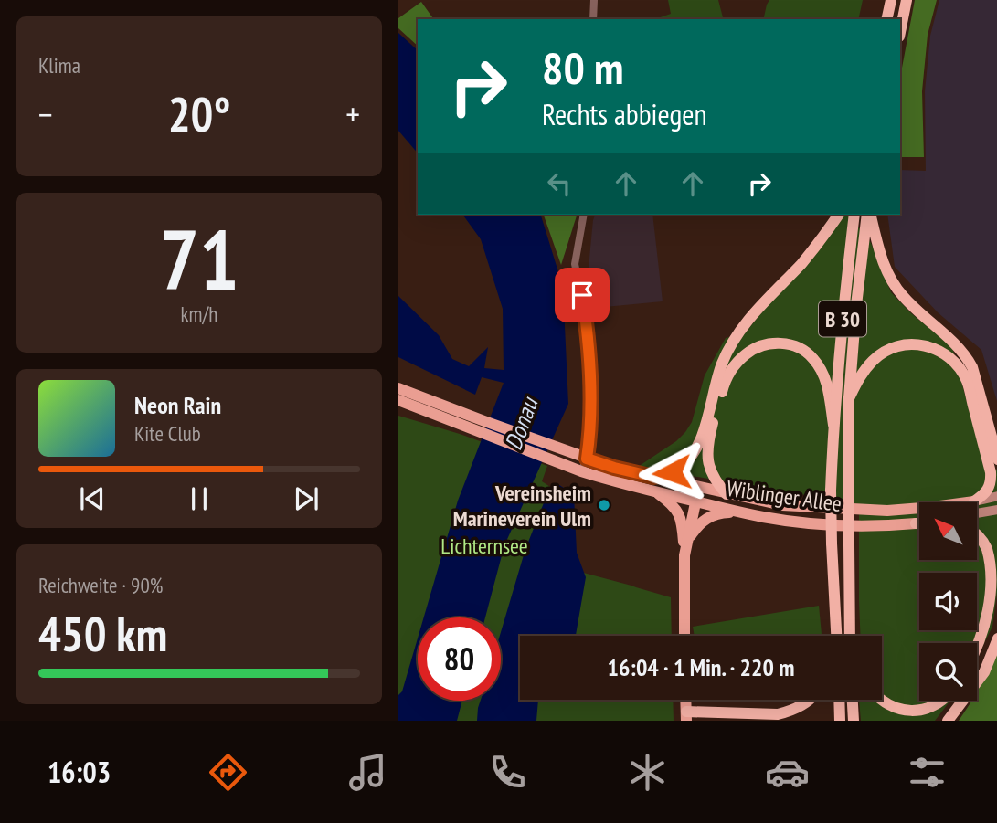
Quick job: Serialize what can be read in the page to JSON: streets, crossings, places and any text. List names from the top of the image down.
{
  "streets": {
    "highway": ["B 30"],
    "main road": ["Wiblinger Allee"]
  },
  "water": ["Donau"],
  "parks": ["Lichternsee"],
  "places": ["Vereinsheim Marineverein Ulm"],
  "north": "top left",
  "page": {
    "tile": [
      "Klima",
      ["71", "km/h"],
      ["Reichweite · 90%", "450 km"]
    ],
    "turn": ["80 m", "Rechts abbiegen"],
    "heat": ["−", "20°", "+"],
    "song": ["Neon Rain", "Kite Club"],
    "limit": "80",
    "trip": "16:04 · 1 Min. · 220 m",
    "tabs": "16:03"
  }
}
